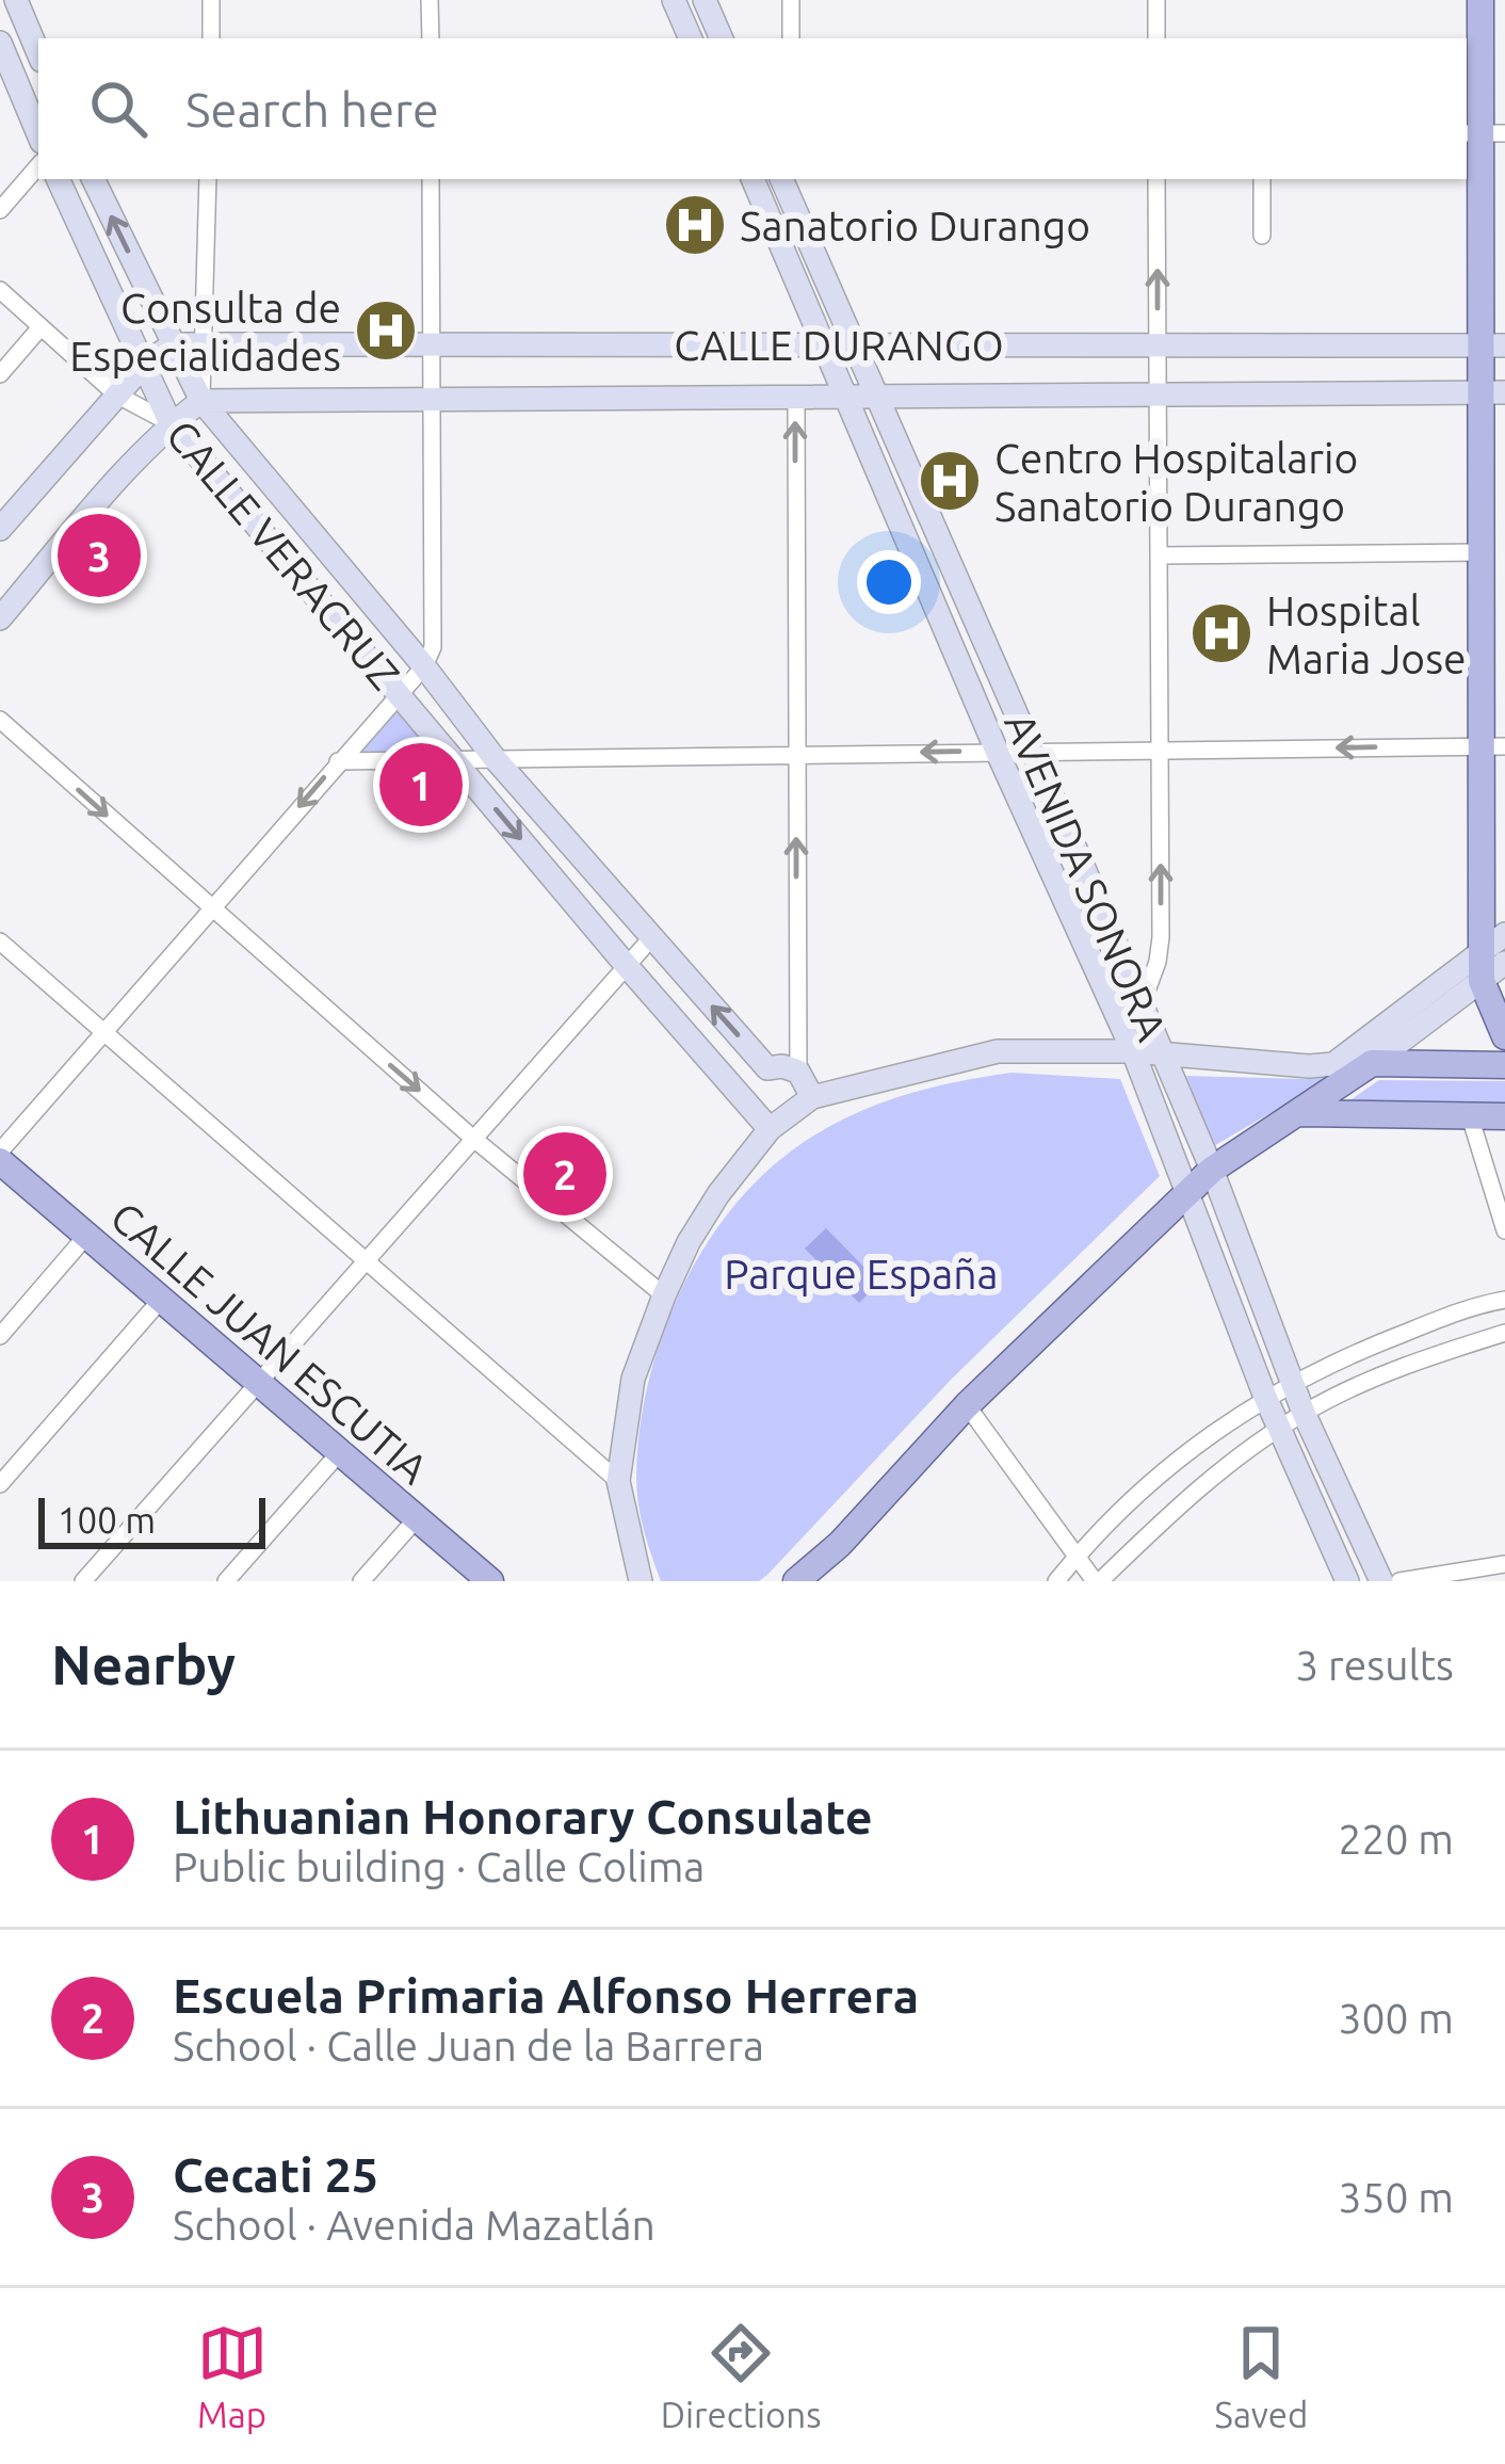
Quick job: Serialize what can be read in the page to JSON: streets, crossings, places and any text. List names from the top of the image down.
{
  "streets": {
    "main road": [
      "CALLE DURANGO",
      "CALLE VERACRUZ",
      "AVENIDA SONORA",
      "CALLE JUAN ESCUTIA"
    ]
  },
  "crossings": [
    ["CALLE DURANGO", "CALLE VERACRUZ"],
    ["CALLE DURANGO", "AVENIDA SONORA"]
  ],
  "parks": ["Parque España"],
  "places": {
    "hospital": [
      "Sanatorio Durango",
      "Consulta de Especialidades",
      "Centro Hospitalario Sanatorio Durango",
      "Hospital Maria Jose"
    ]
  },
  "scale_bar": "100 m",
  "page": {
    "search": "Search here",
    "pins": ["3", "1", "2"],
    "scale": "100 m",
    "heading": ["Nearby", "3 results"],
    "list": [
      {
        "mark": "1",
        "name": "Lithuanian Honorary Consulate",
        "note": "Public building · Calle Colima",
        "value": "220 m"
      },
      {
        "mark": "2",
        "name": "Escuela Primaria Alfonso Herrera",
        "note": "School · Calle Juan de la Barrera",
        "value": "300 m"
      },
      {
        "mark": "3",
        "name": "Cecati 25",
        "note": "School · Avenida Mazatlán",
        "value": "350 m"
      }
    ],
    "nav": ["Map", "Directions", "Saved"]
  }
}
